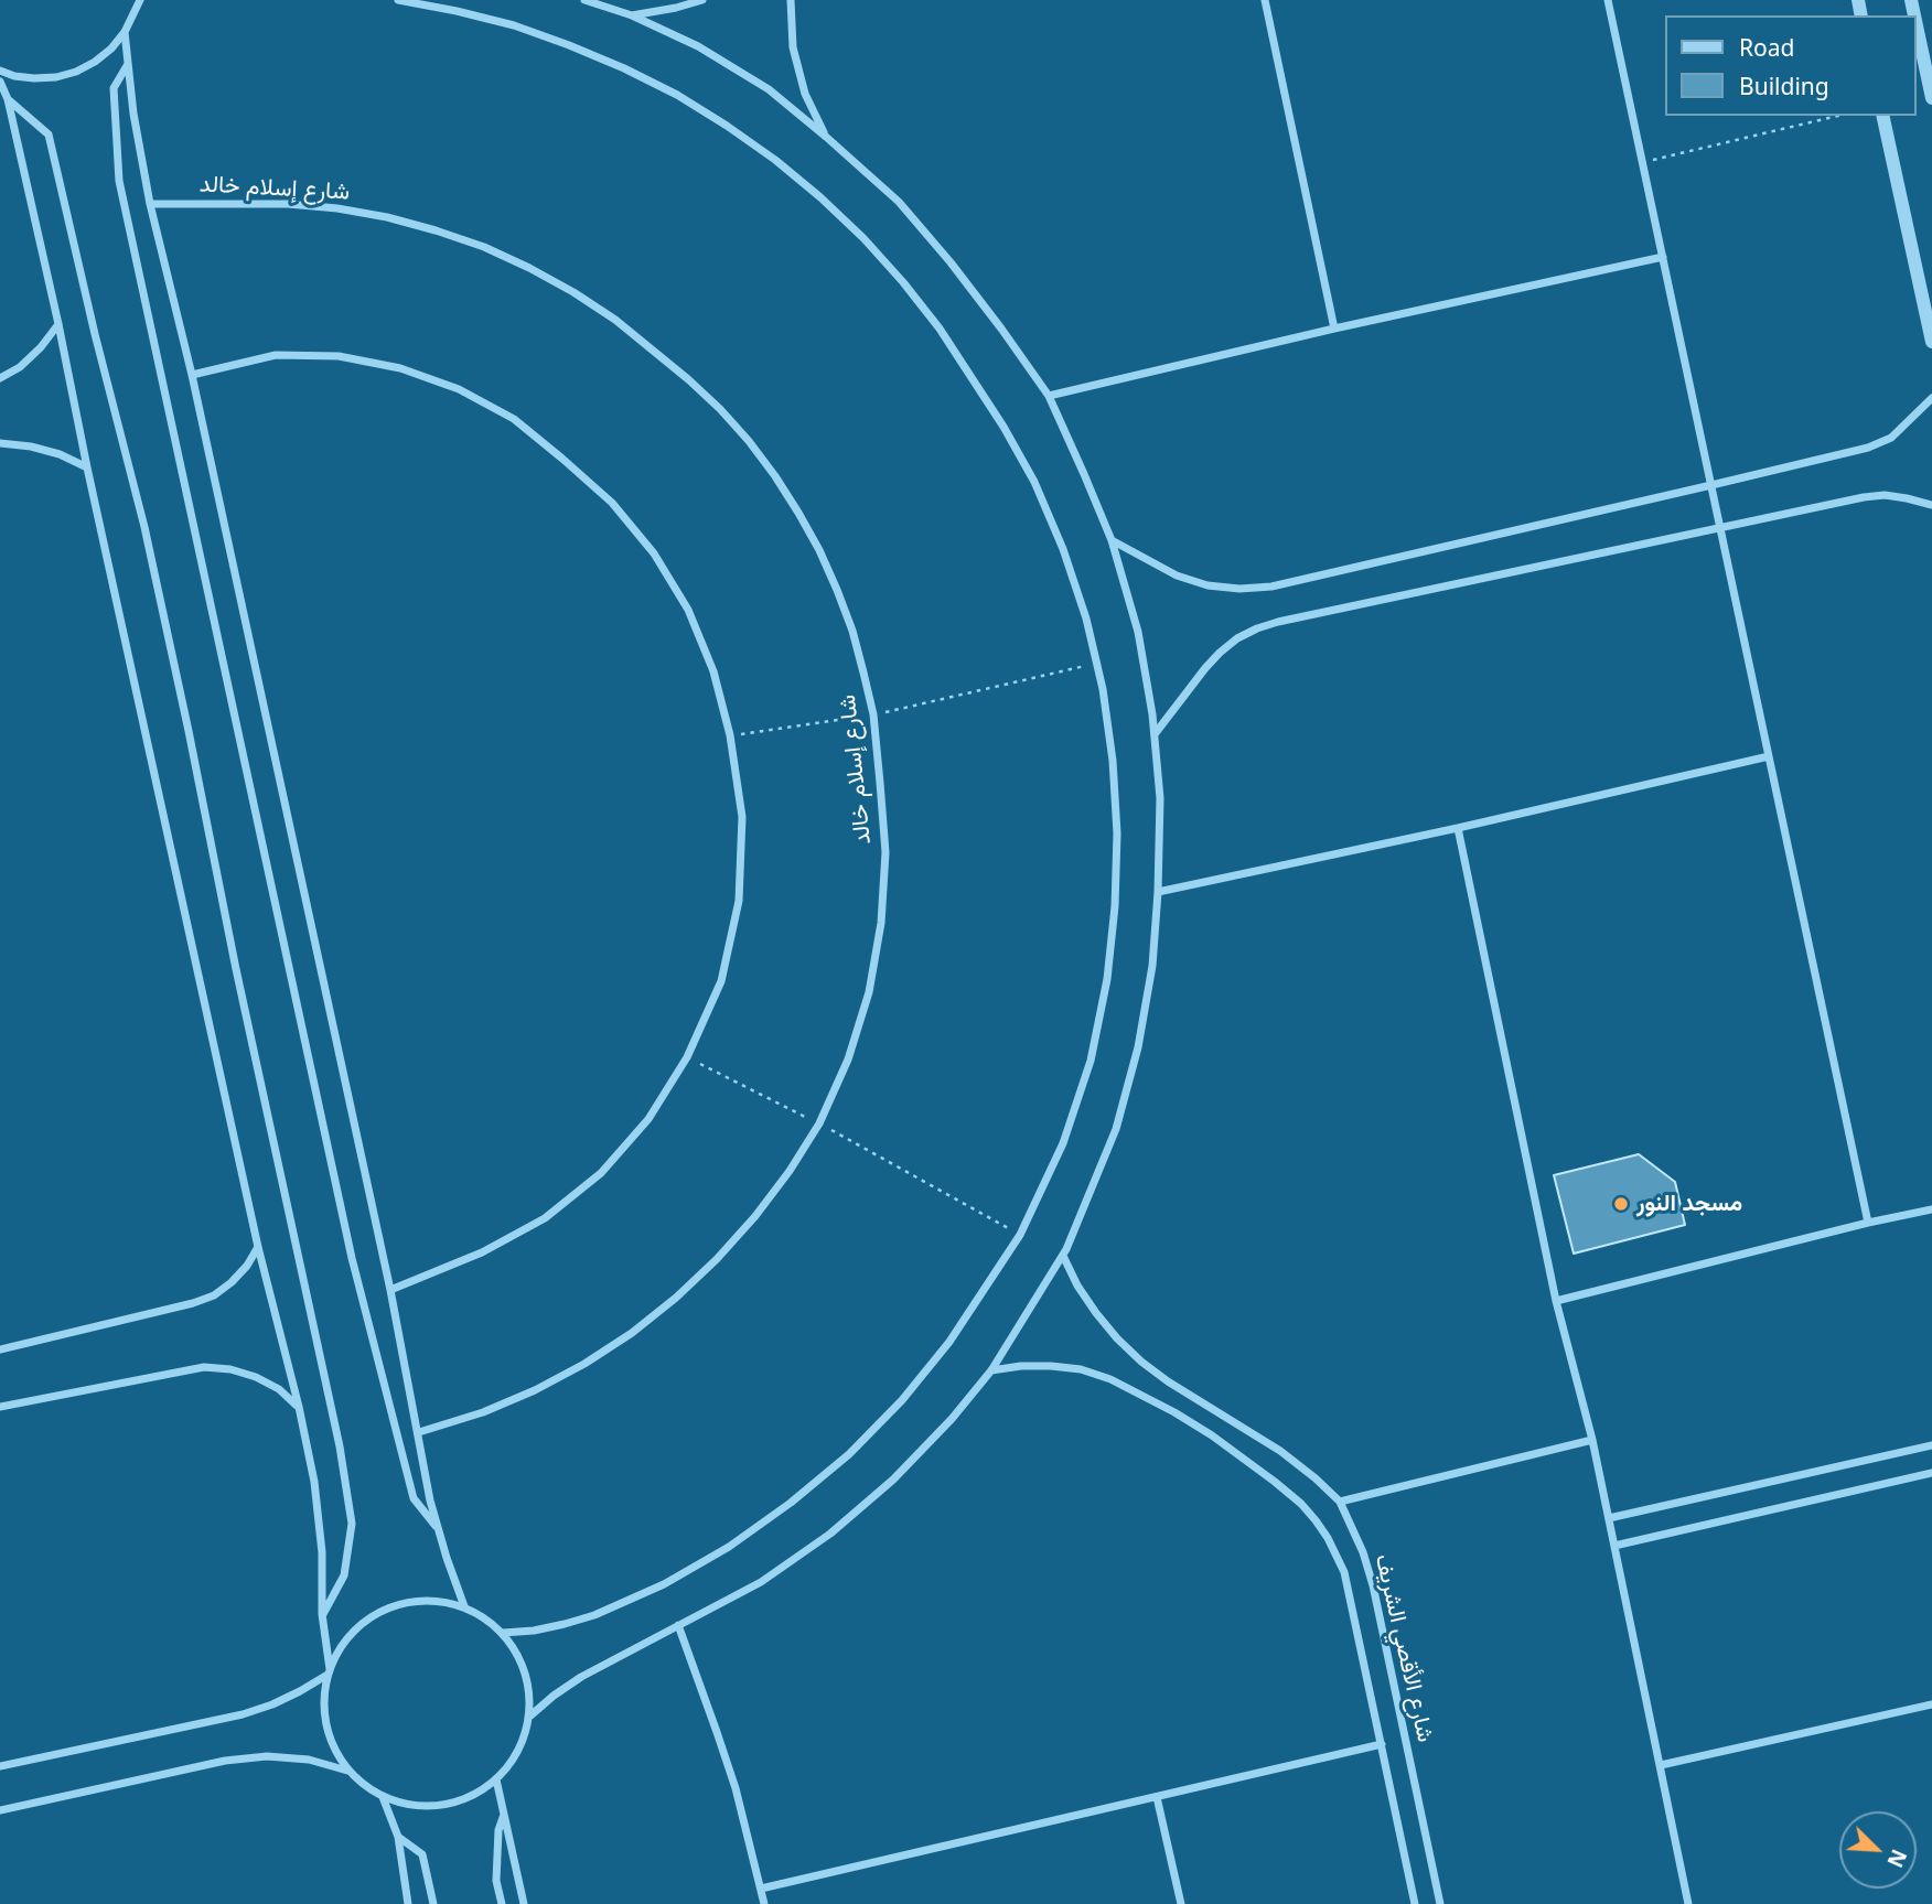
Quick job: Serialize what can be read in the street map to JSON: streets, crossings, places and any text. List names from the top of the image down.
{
  "streets": {
    "street": ["شارع إسلام خالد", "شارع الأقصي الشريف"]
  },
  "places": ["مسجد النور"],
  "legend": ["Road", "Building"],
  "north": "bottom right"
}
